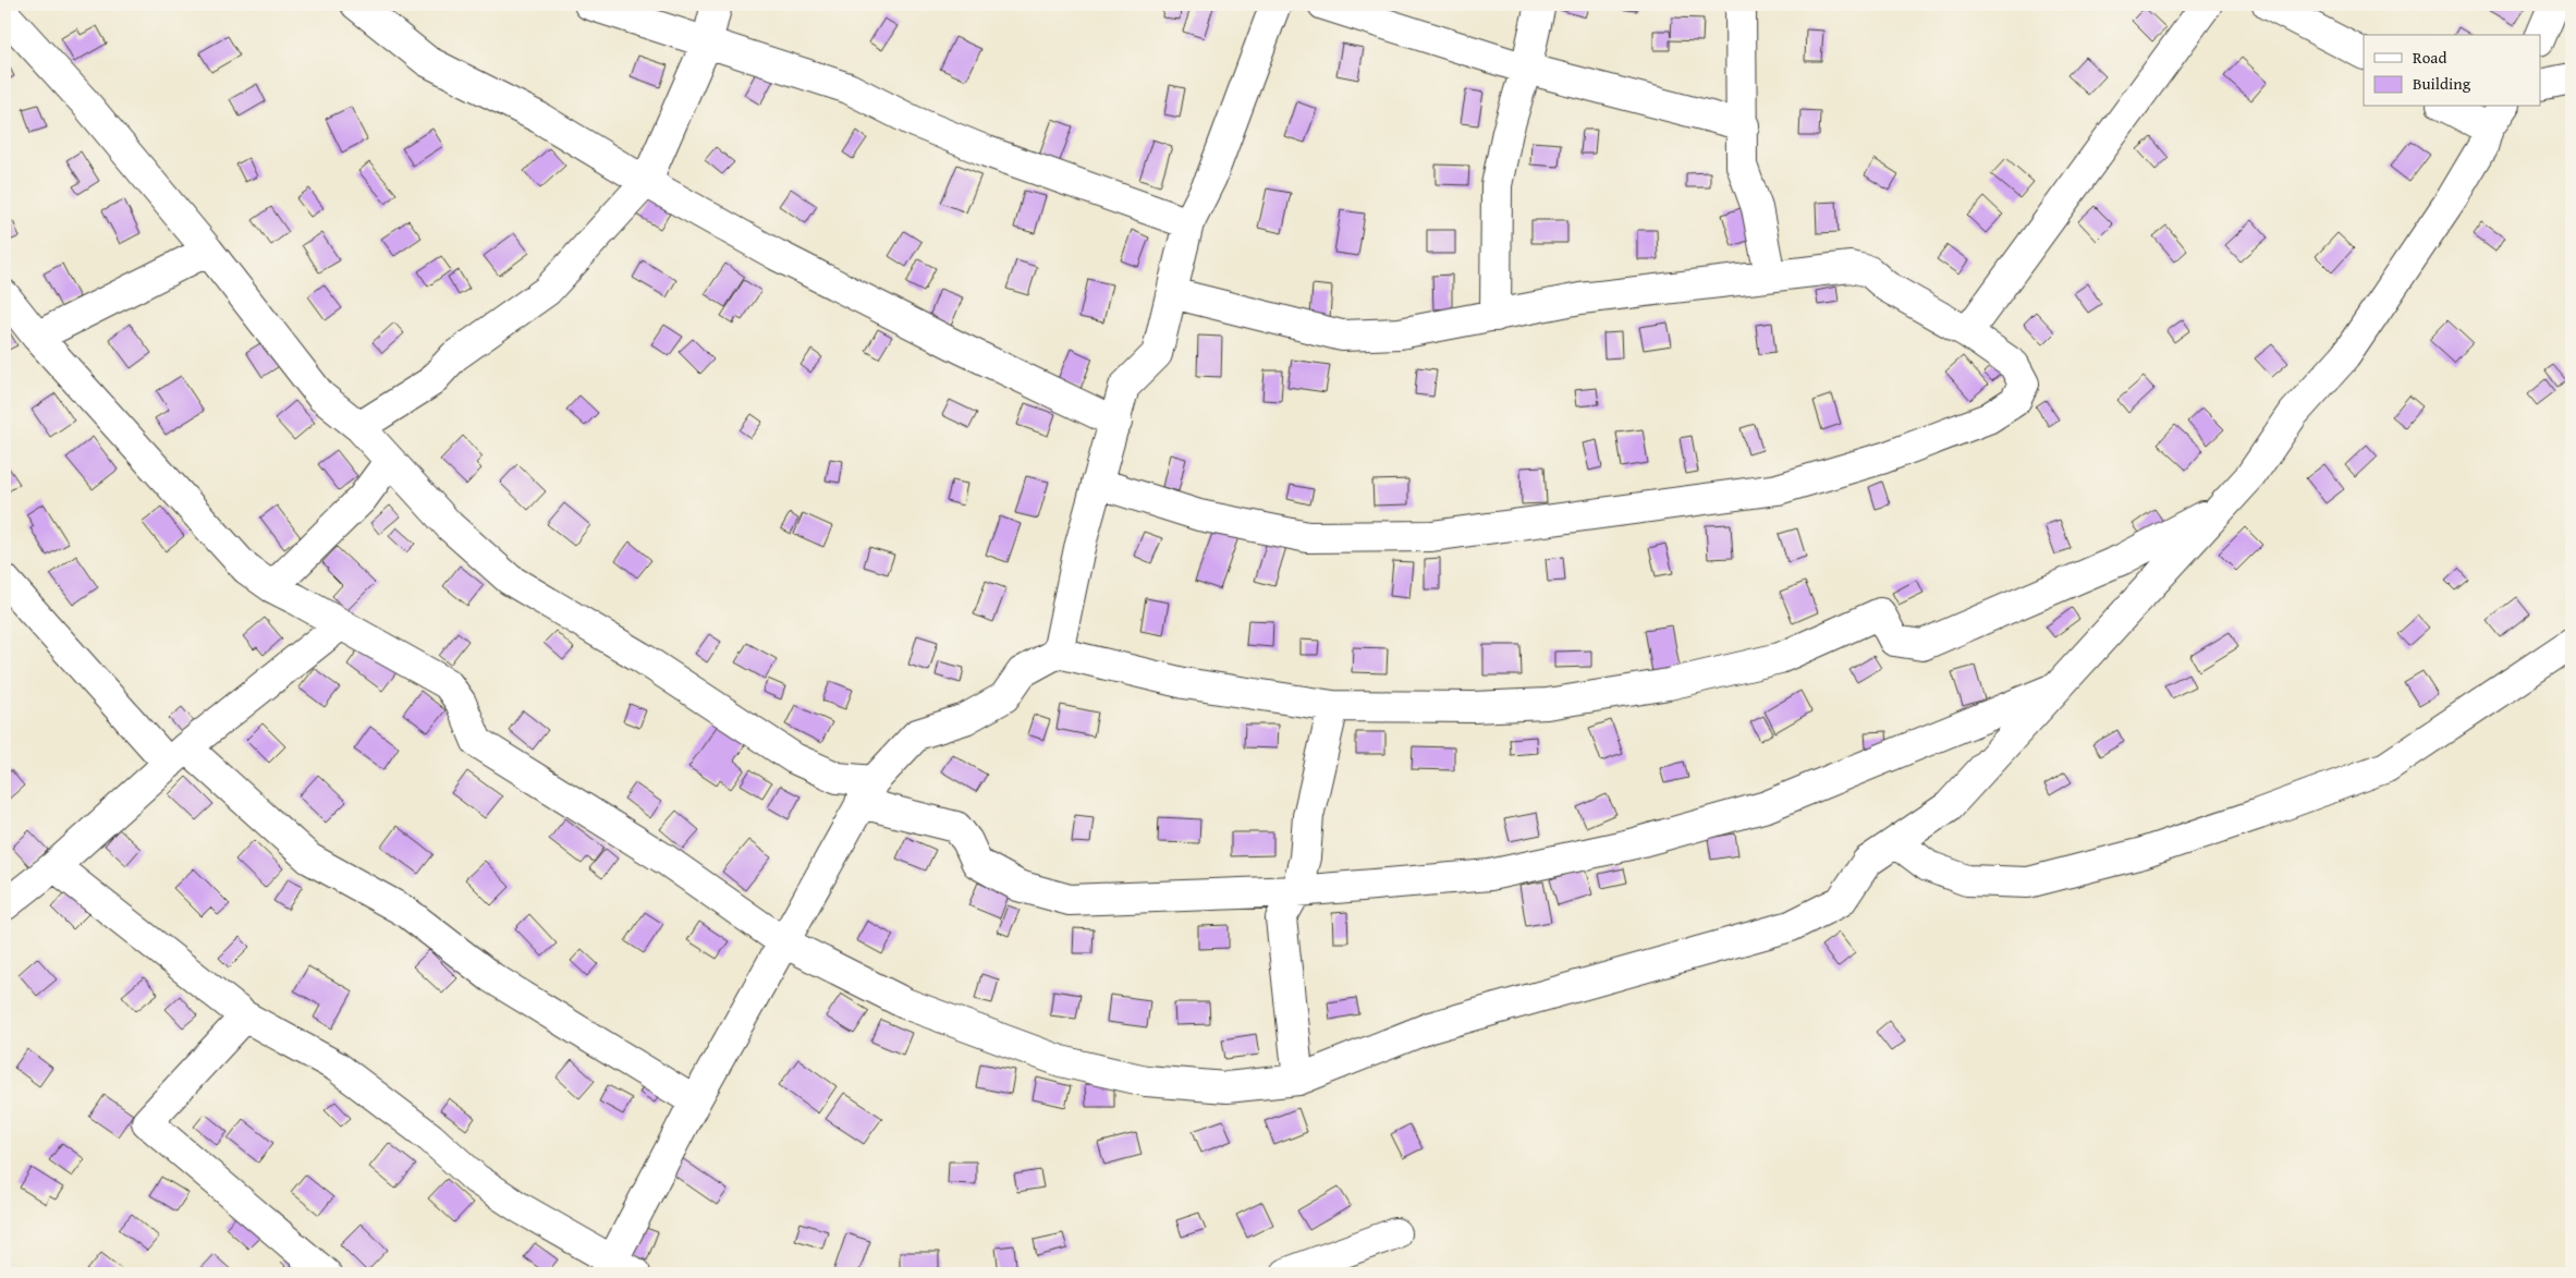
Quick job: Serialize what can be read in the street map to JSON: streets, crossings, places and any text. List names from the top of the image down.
{
  "legend": ["Road", "Building"]
}
